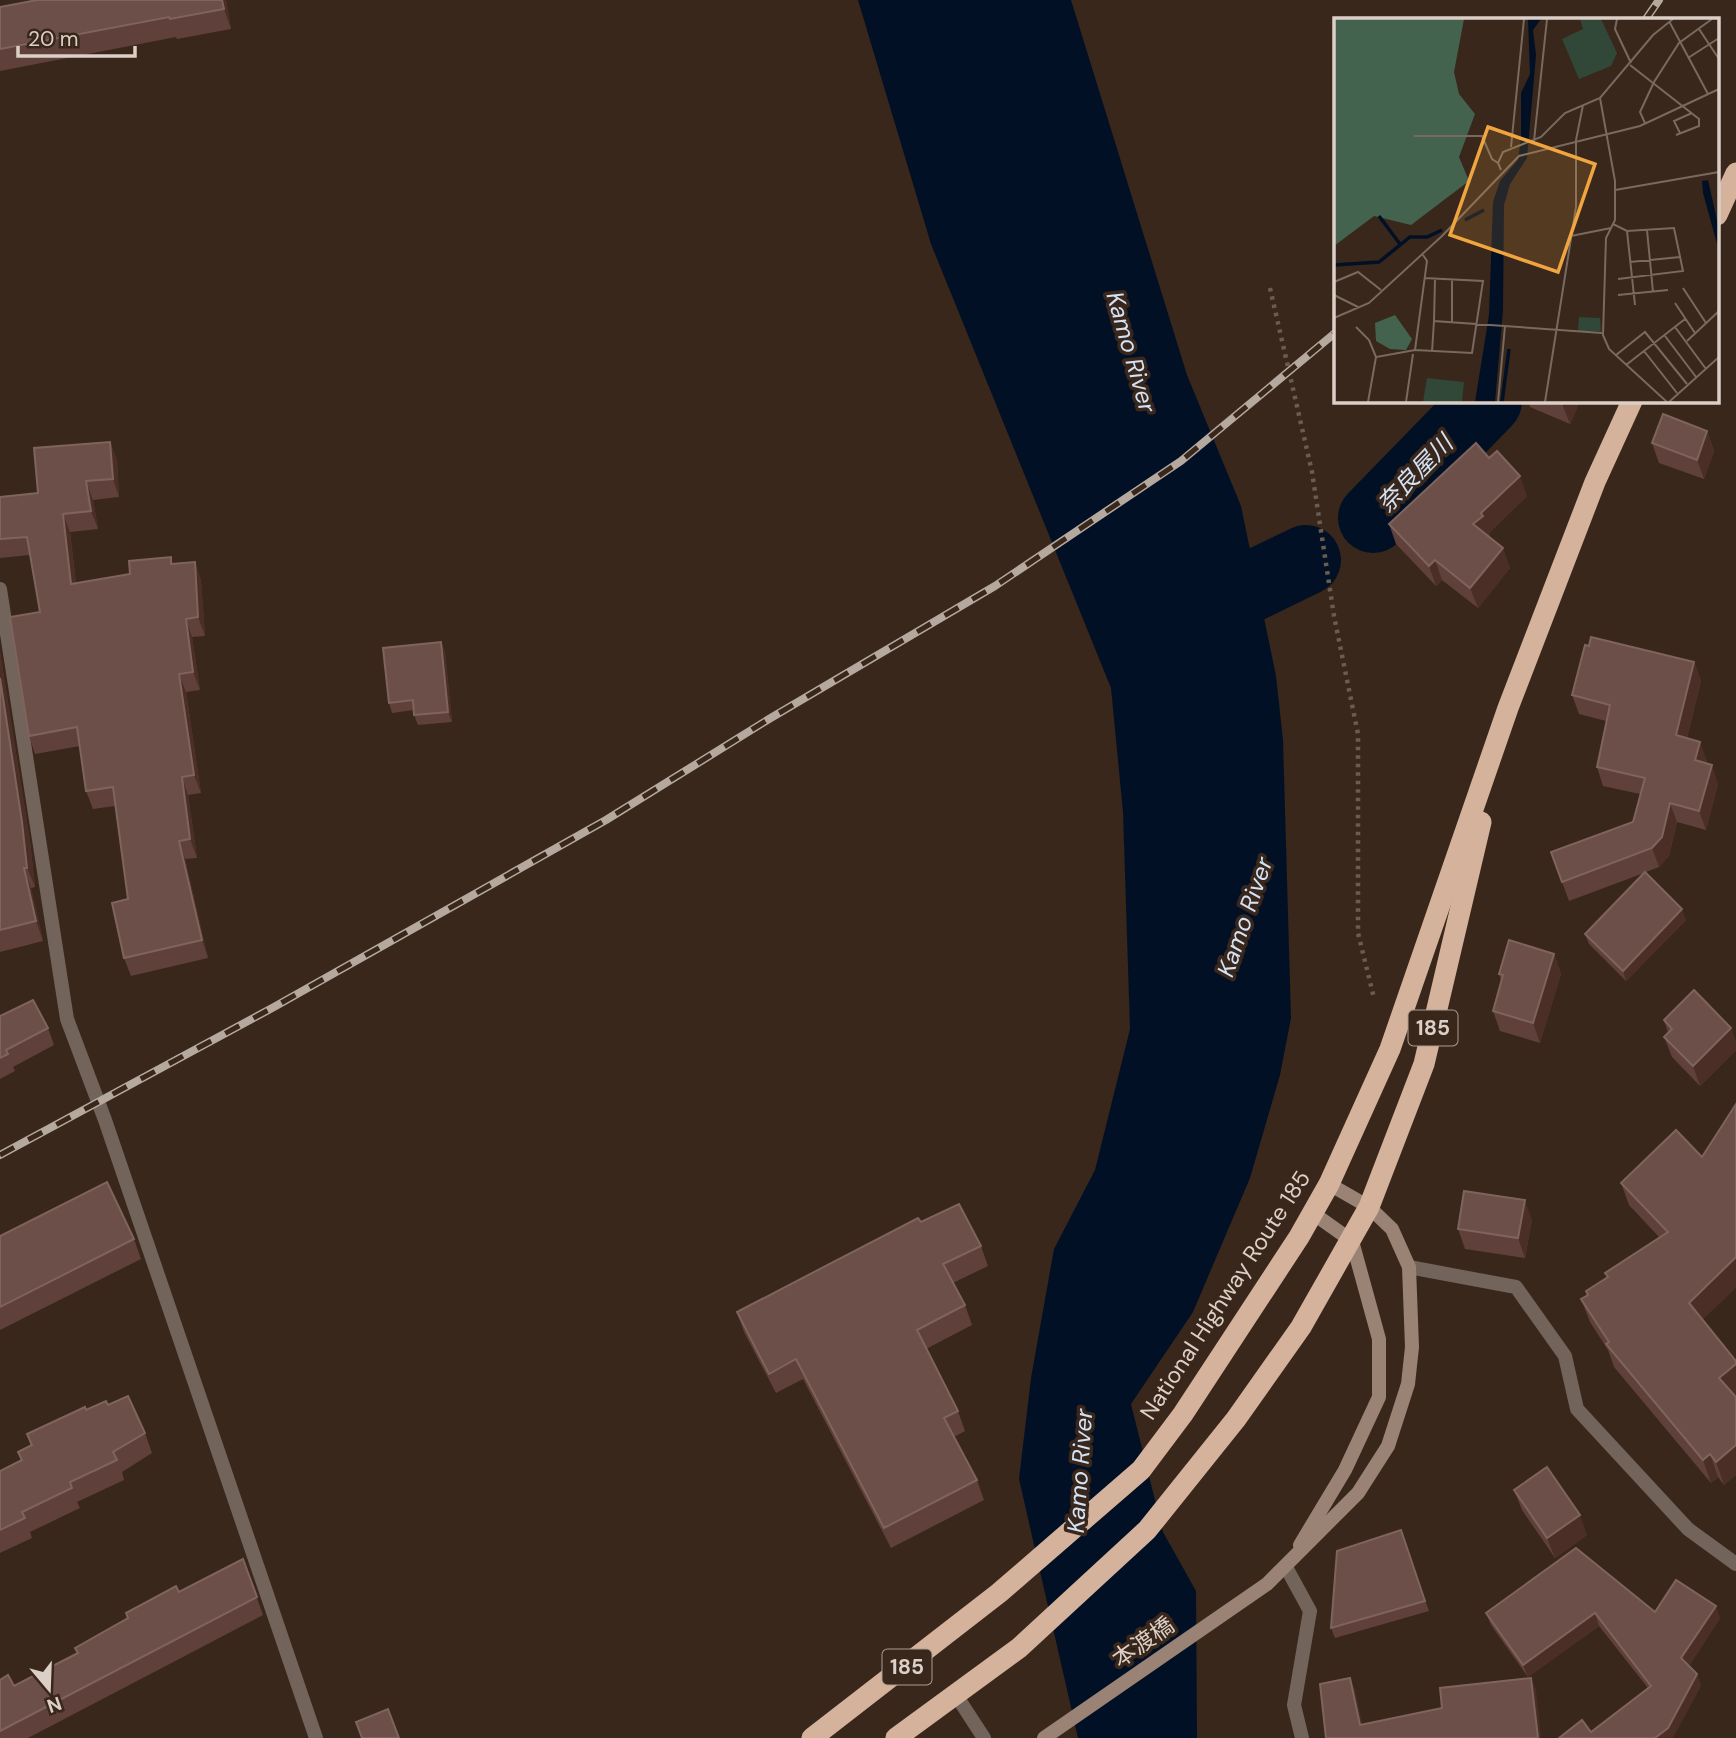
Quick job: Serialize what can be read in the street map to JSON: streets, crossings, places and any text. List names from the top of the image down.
{
  "streets": {
    "highway": ["185", "National Highway Route 185"],
    "street": ["本渡橋"]
  },
  "water": ["Kamo River", "奈良屋川"],
  "scale_bar": "20 m",
  "north": "bottom"
}
